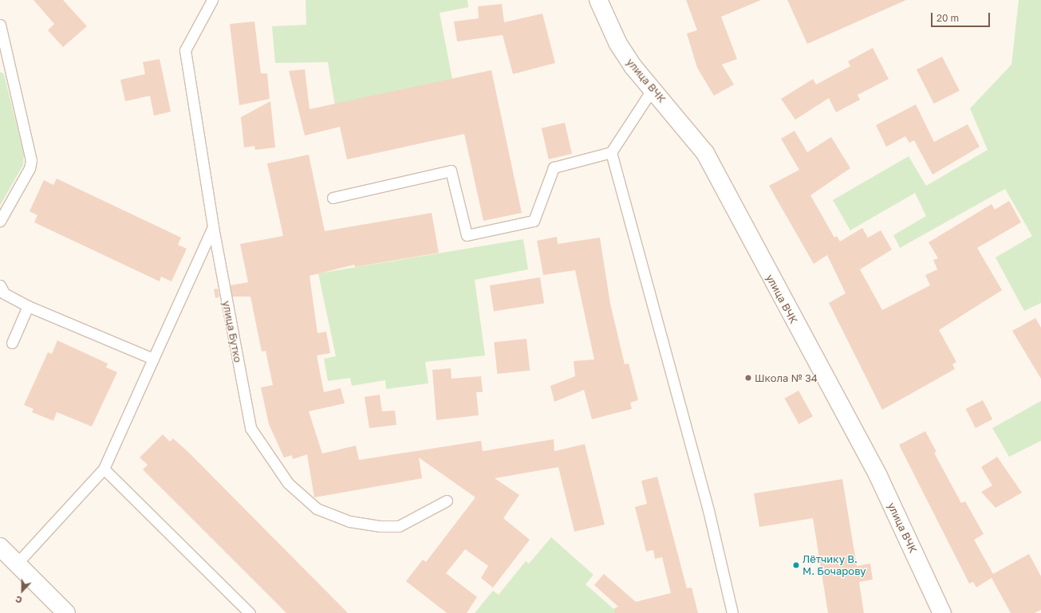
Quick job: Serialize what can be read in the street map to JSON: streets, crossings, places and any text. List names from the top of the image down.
{
  "streets": {
    "main road": ["улица ВЧК"],
    "lane": ["улица Бутко"]
  },
  "places": ["Школа № 34", "Лётчику В. М. Бочарову"],
  "scale_bar": "20 m",
  "north": "bottom"
}
